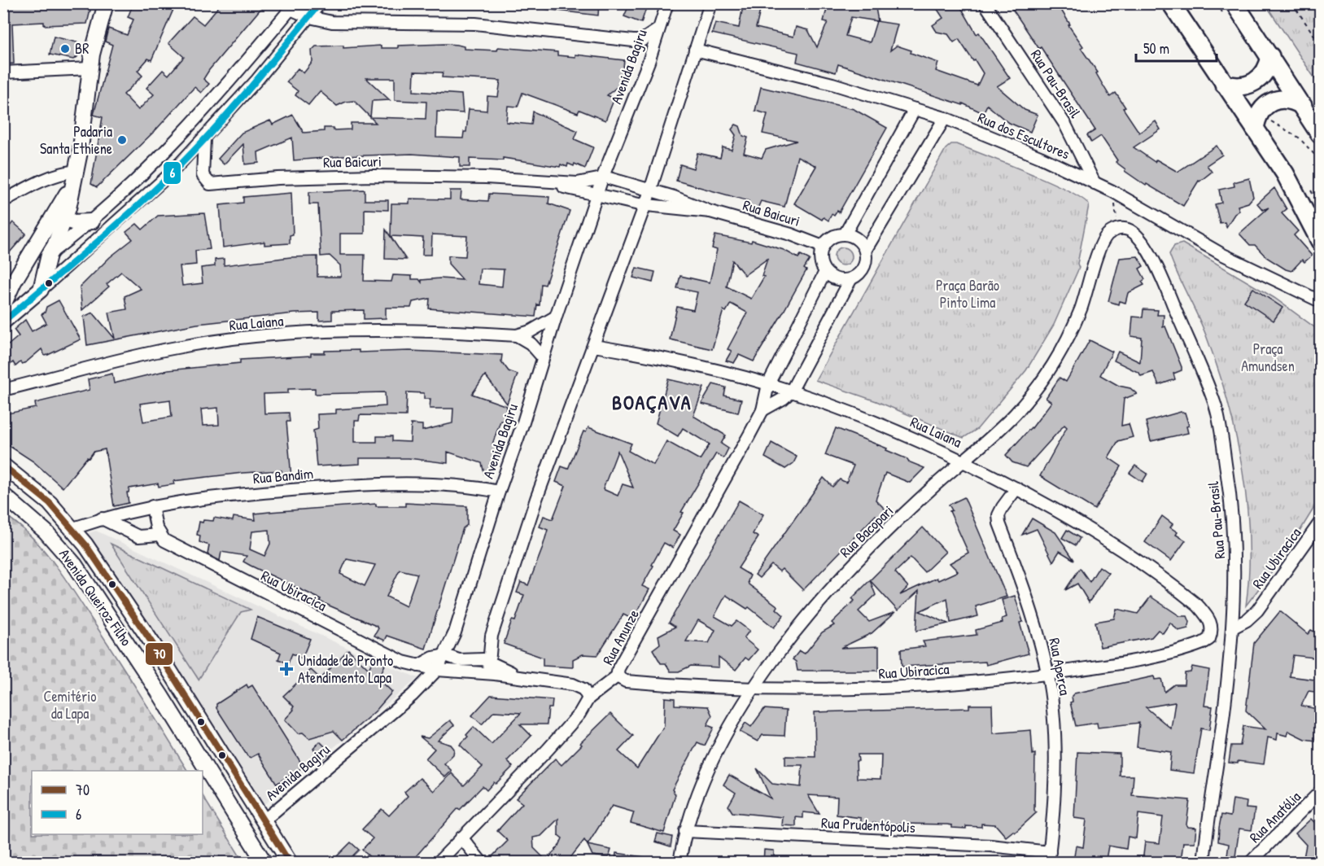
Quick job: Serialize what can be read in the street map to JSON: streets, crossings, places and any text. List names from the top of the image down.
{
  "streets": {
    "main road": ["Avenida Queiroz Filho"],
    "street": [
      "Avenida Bagiru",
      "Rua Pau-Brasil",
      "Rua dos Escultores",
      "Rua Baicuri",
      "Rua Laiana",
      "Rua Bandim",
      "Rua Bacopari",
      "Rua Ubiracica",
      "Rua Anunze",
      "Rua Aperca",
      "Rua Anatólia",
      "Rua Prudentópolis"
    ]
  },
  "crossings": [
    ["Avenida Bagiru", "Rua Baicuri"],
    ["Avenida Bagiru", "Rua Laiana"],
    ["Avenida Bagiru", "Rua Bandim"],
    ["Avenida Bagiru", "Rua Ubiracica"],
    ["Avenida Bagiru", "Avenida Queiroz Filho"],
    ["Rua Pau-Brasil", "Rua dos Escultores"],
    ["Rua Pau-Brasil", "Rua Bacopari"],
    ["Rua Pau-Brasil", "Rua Ubiracica"],
    ["Rua Laiana", "Rua Bacopari"],
    ["Rua Laiana", "Rua Ubiracica"],
    ["Rua Laiana", "Rua Anunze"],
    ["Rua Laiana", "Rua Aperca"],
    ["Rua Bandim", "Avenida Queiroz Filho"],
    ["Rua Bacopari", "Rua Ubiracica"],
    ["Rua Bacopari", "Rua Prudentópolis"],
    ["Rua Ubiracica", "Rua Anunze"],
    ["Rua Ubiracica", "Rua Aperca"],
    ["Rua Aperca", "Rua Prudentópolis"]
  ],
  "districts": ["BOAÇAVA"],
  "parks": ["Praça Barão Pinto Lima", "Praça Amundsen", "Cemitério da Lapa"],
  "places": {
    "other": ["BR", "Padaria Santa Ethiene"],
    "health": ["Unidade de Pronto Atendimento Lapa"]
  },
  "lines": ["transit line 6", "transit line 70"],
  "legend": ["70", "6"],
  "scale_bar": "50 m"
}
